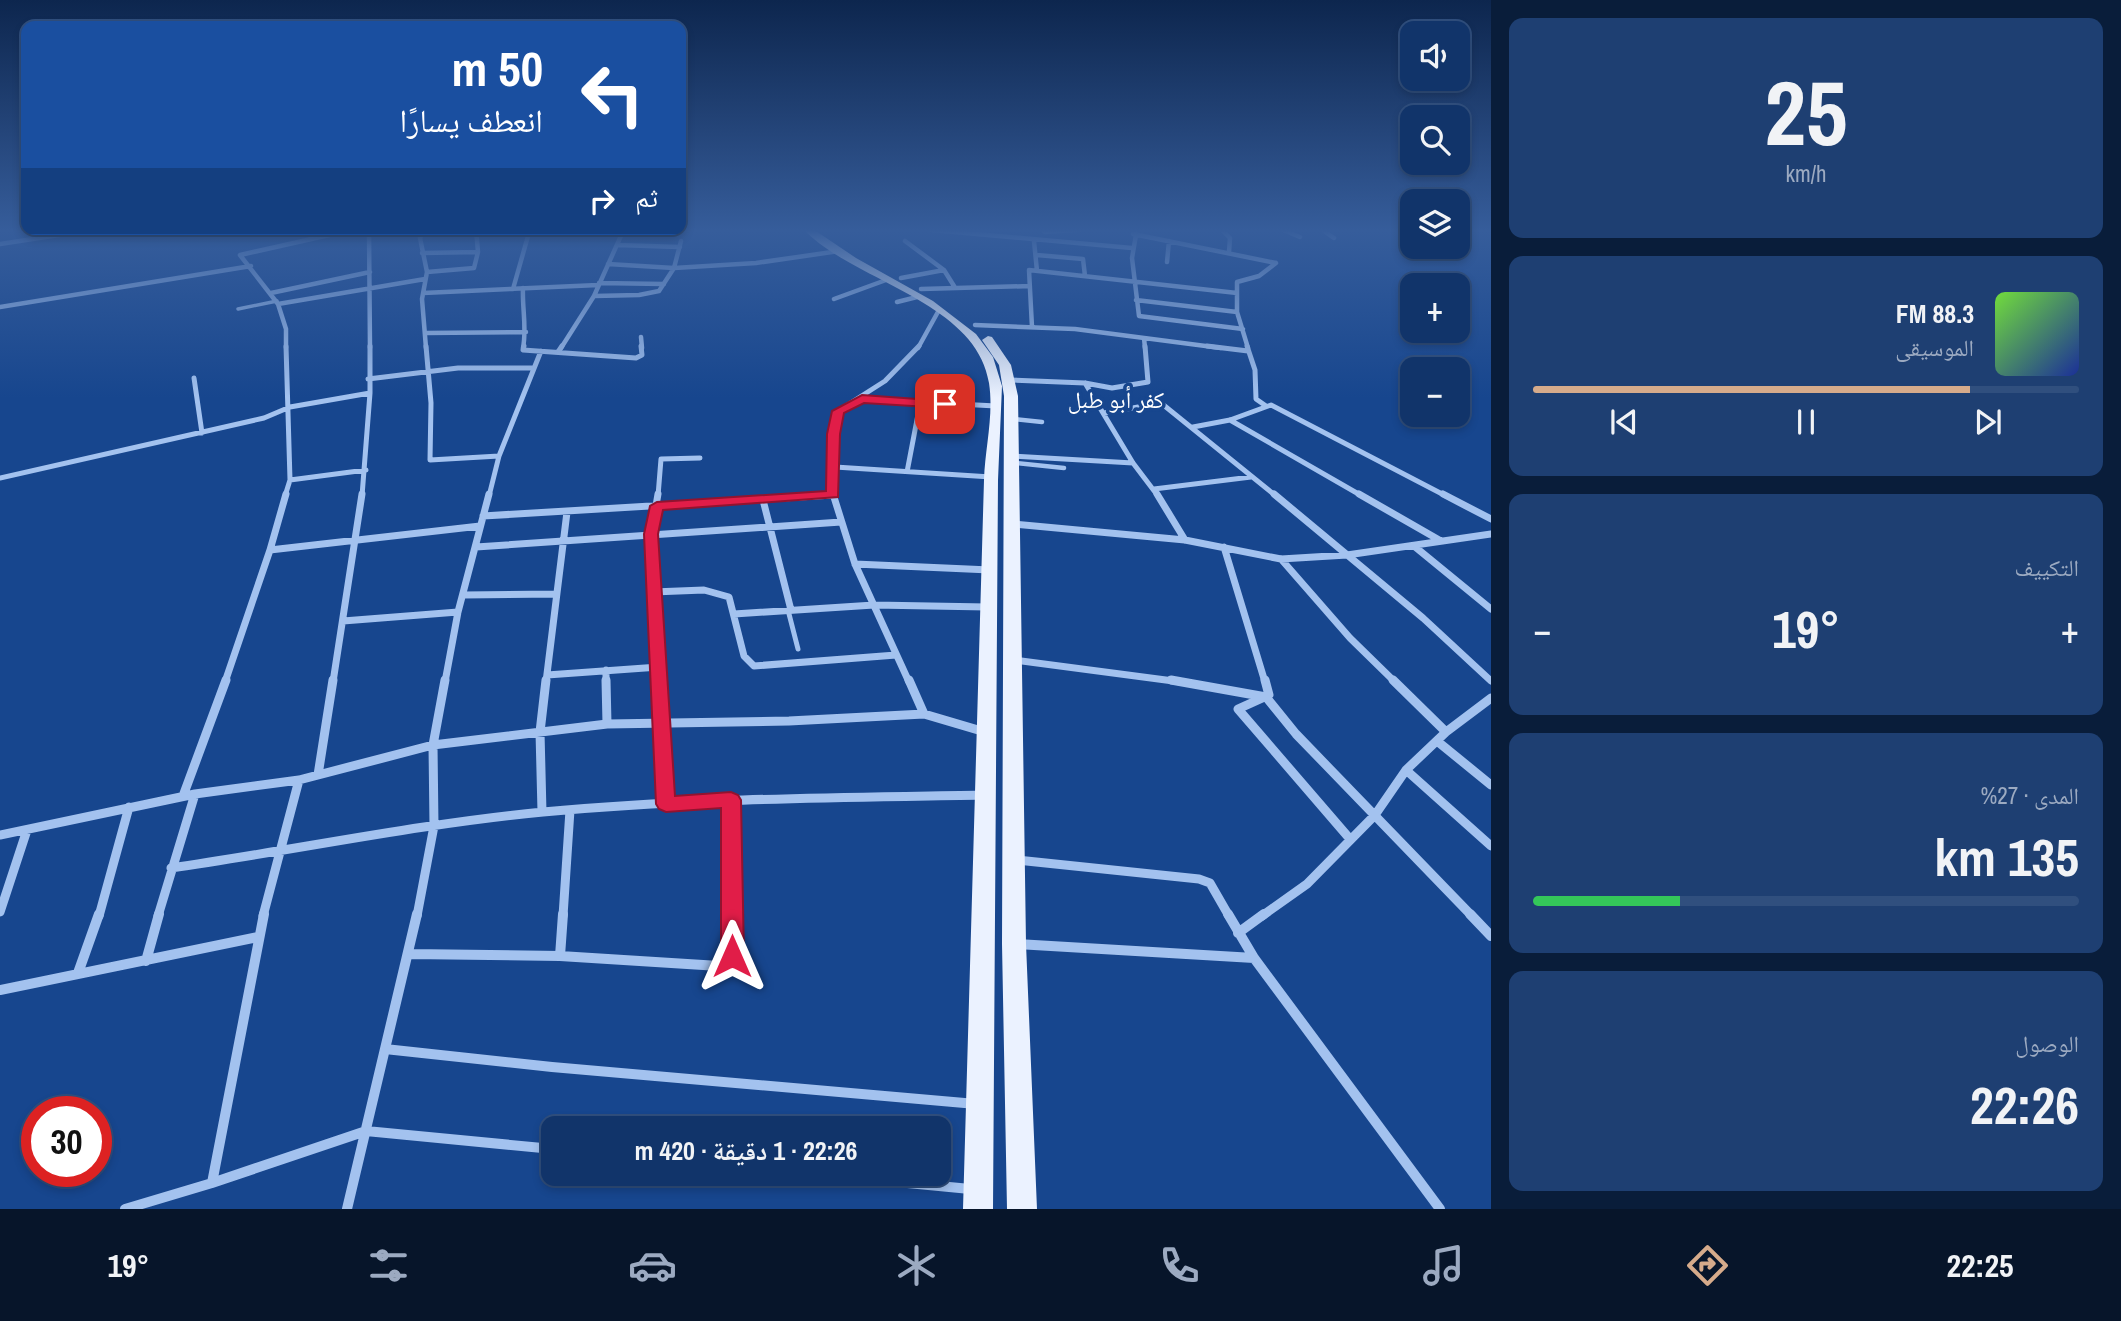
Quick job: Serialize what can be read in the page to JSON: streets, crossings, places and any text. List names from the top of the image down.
{
  "districts": ["كفر أبو طبل"],
  "page": {
    "tile": [
      ["25", "km/h"],
      "التكييف",
      ["المدى · 27%", "135 km"],
      ["الوصول", "22:26"]
    ],
    "map_buttons": ["+", "−"],
    "turn": ["50 m", "انعطف يسارًا"],
    "then": "ثم",
    "song": ["88.3 FM", "الموسيقى"],
    "heat": ["−", "19°", "+"],
    "limit": "30",
    "trip": "22:26 · 1 دقيقة · 420 m",
    "tabs": ["22:25", "19°"]
  }
}
